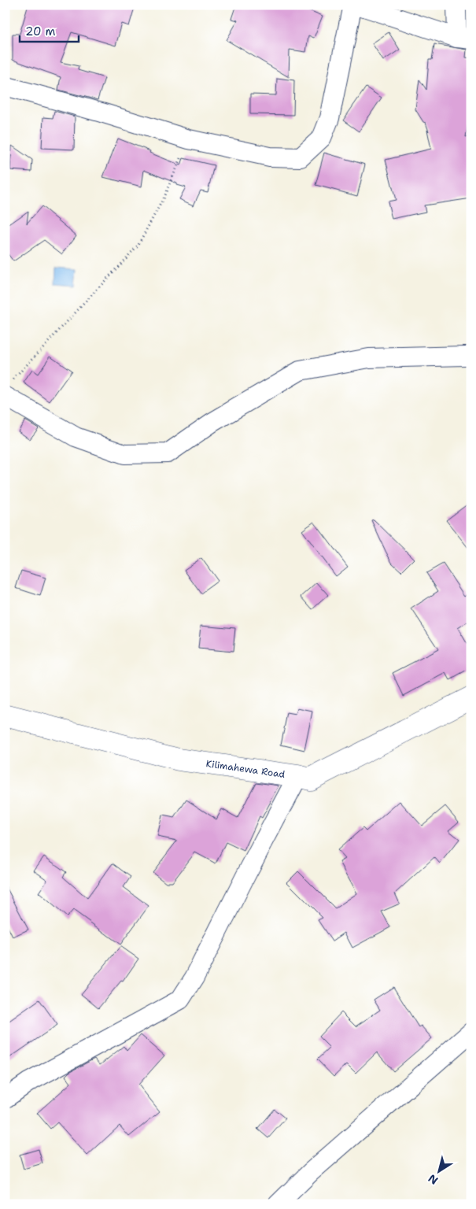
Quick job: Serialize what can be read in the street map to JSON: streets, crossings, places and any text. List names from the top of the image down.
{
  "streets": {
    "street": ["Kilimahewa Road"]
  },
  "scale_bar": "20 m",
  "north": "bottom left"
}
